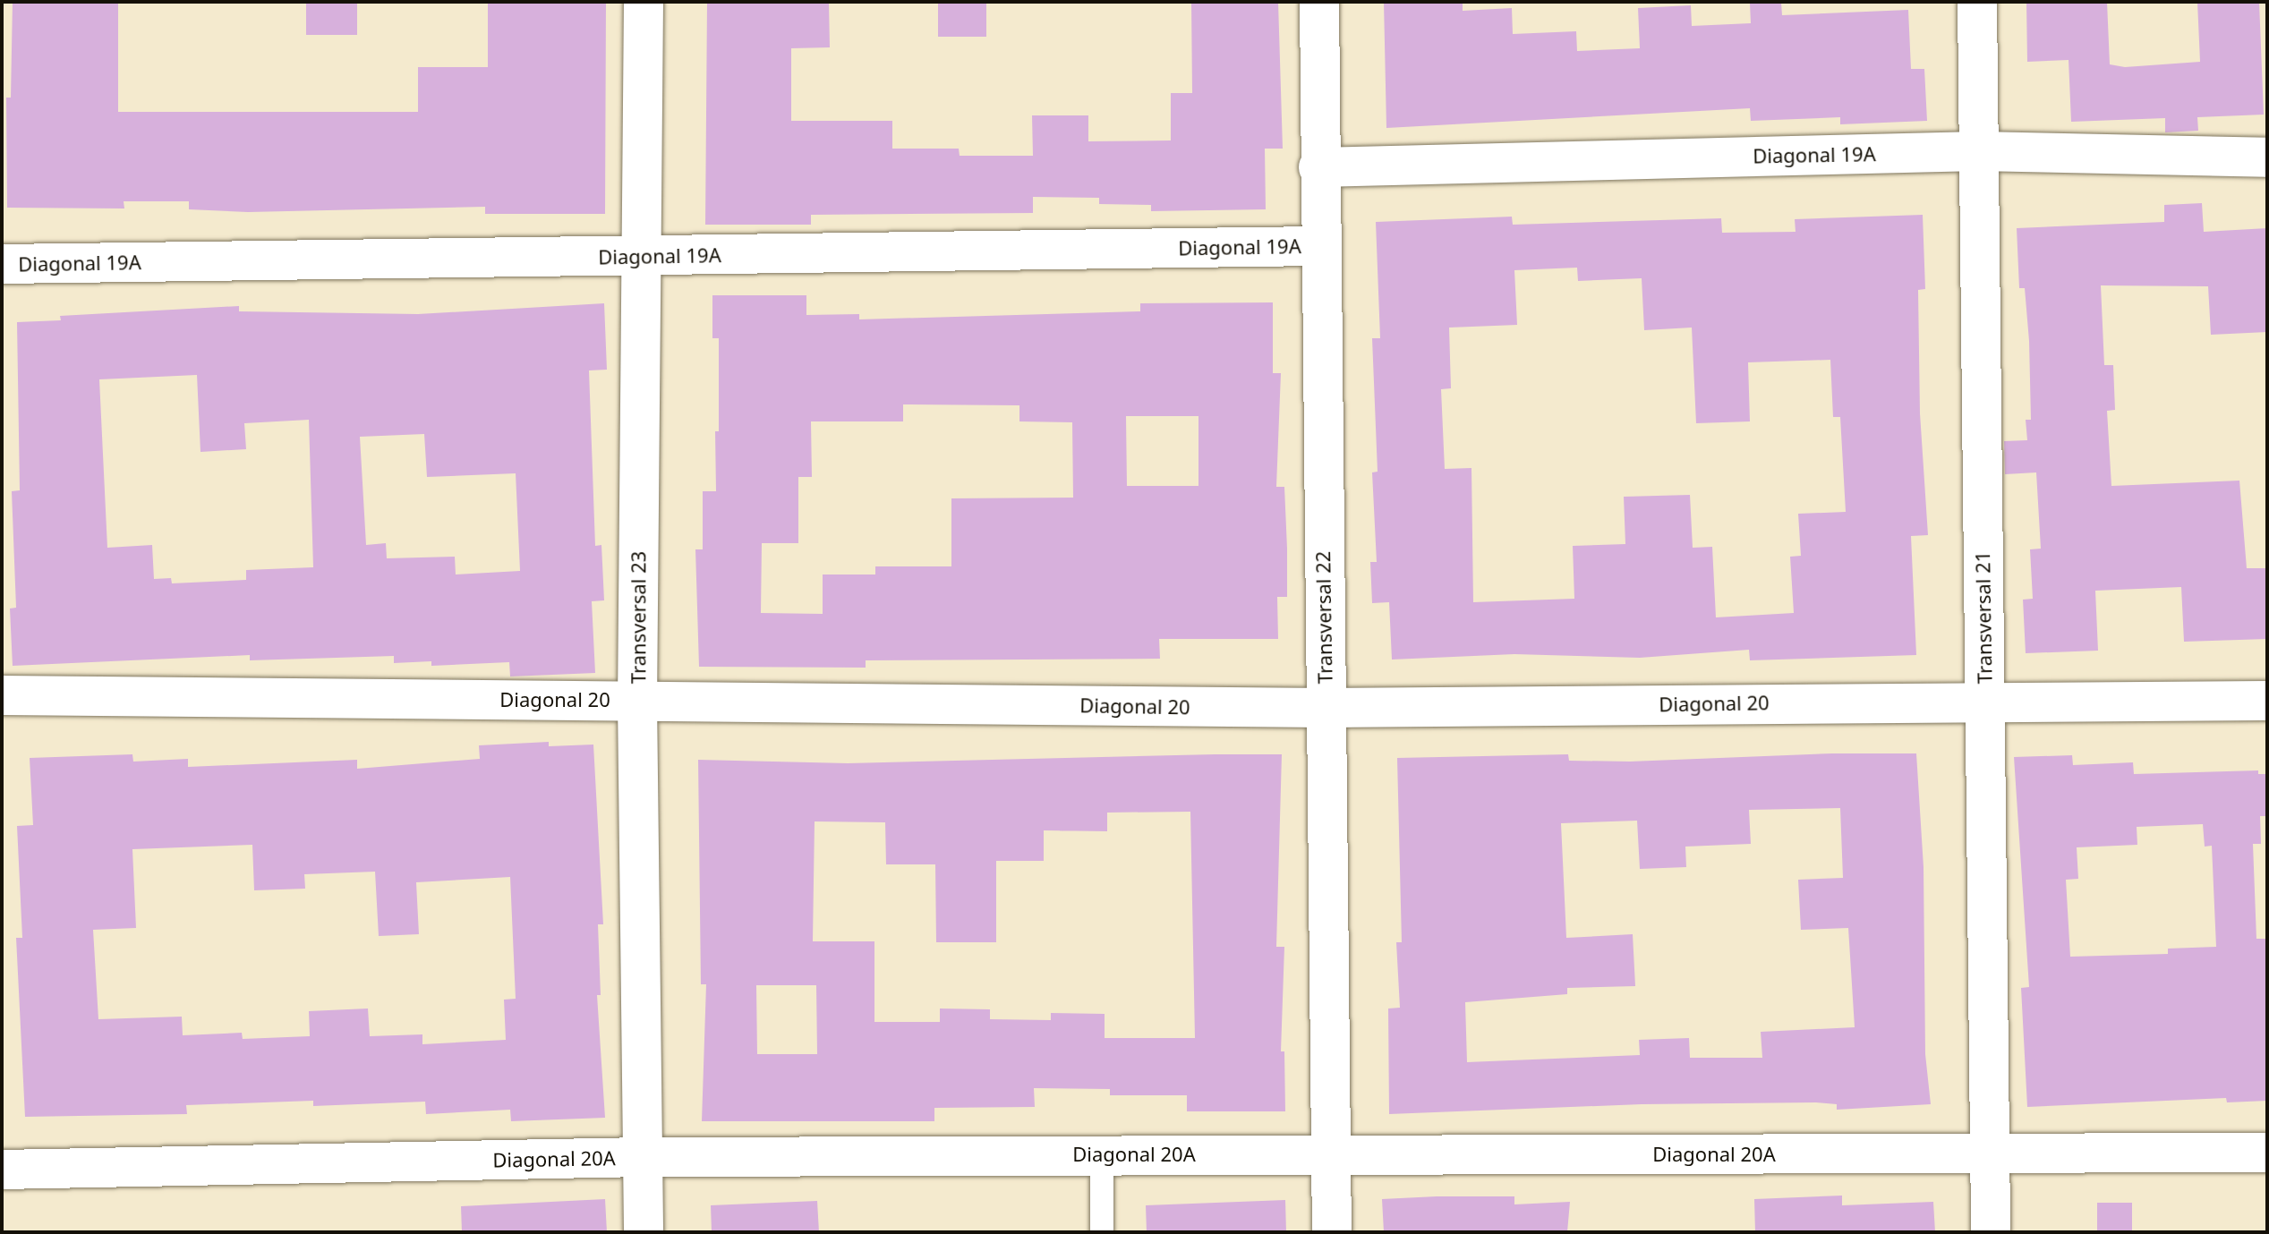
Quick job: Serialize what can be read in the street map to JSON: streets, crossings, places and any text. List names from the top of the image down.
{
  "streets": {
    "street": [
      "Diagonal 19A",
      "Transversal 23",
      "Transversal 22",
      "Transversal 21",
      "Diagonal 20",
      "Diagonal 20A"
    ]
  },
  "crossings": [
    ["Diagonal 19A", "Transversal 23"],
    ["Diagonal 19A", "Transversal 22"],
    ["Diagonal 19A", "Transversal 21"],
    ["Transversal 23", "Diagonal 20"],
    ["Transversal 23", "Diagonal 20A"],
    ["Transversal 22", "Diagonal 20"],
    ["Transversal 22", "Diagonal 20A"],
    ["Transversal 21", "Diagonal 20"],
    ["Transversal 21", "Diagonal 20A"]
  ]
}
